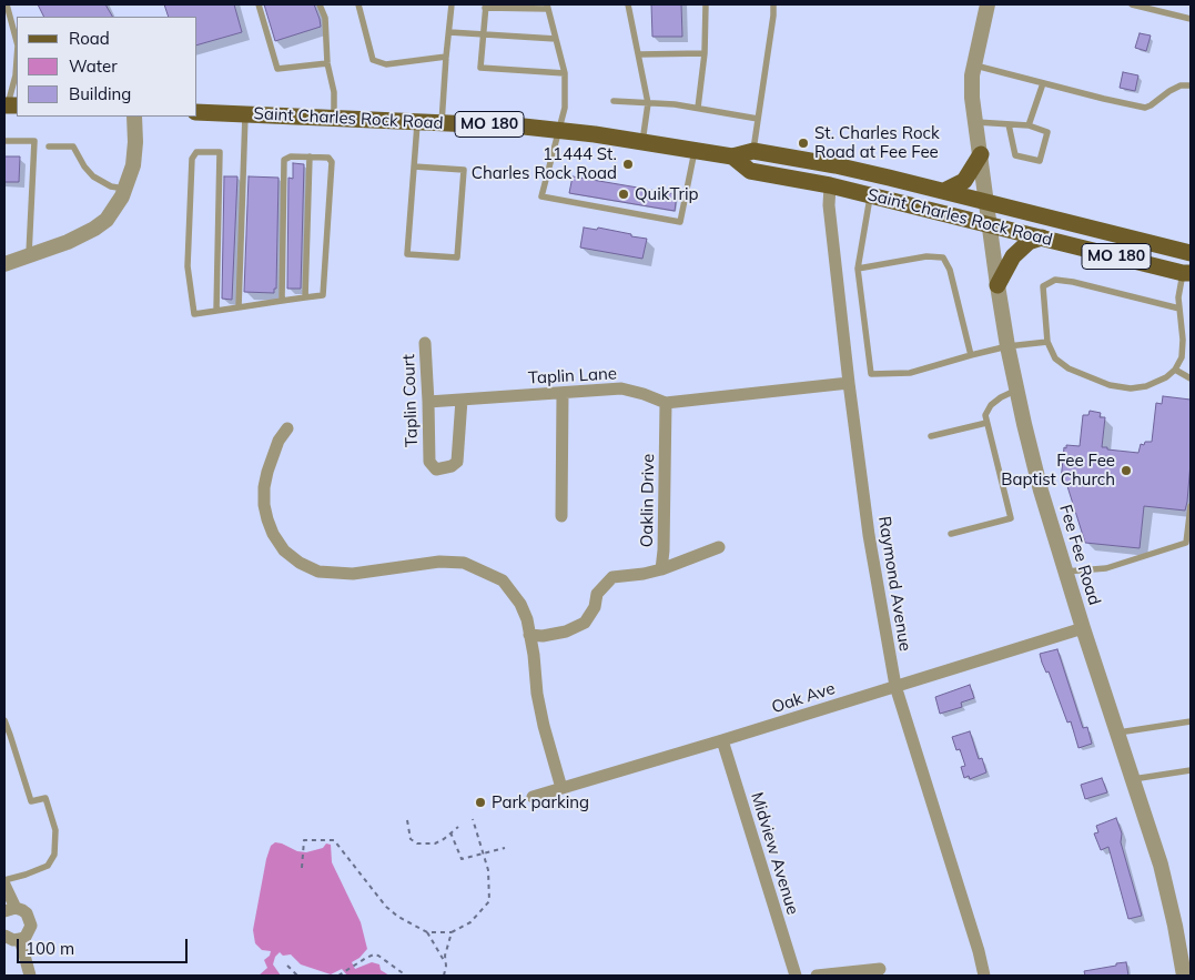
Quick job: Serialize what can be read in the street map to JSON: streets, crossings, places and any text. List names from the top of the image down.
{
  "streets": {
    "main road": ["Saint Charles Rock Road", "MO 180"],
    "street": [
      "Taplin Lane",
      "Taplin Court",
      "Oaklin Drive",
      "Fee Fee Road",
      "Raymond Avenue",
      "Oak Ave",
      "Midview Avenue"
    ]
  },
  "crossings": [
    ["Saint Charles Rock Road", "Fee Fee Road"],
    ["Saint Charles Rock Road", "Raymond Avenue"],
    ["Taplin Lane", "Taplin Court"],
    ["Taplin Lane", "Oaklin Drive"],
    ["Taplin Lane", "Raymond Avenue"],
    ["Fee Fee Road", "Oak Ave"],
    ["Raymond Avenue", "Oak Ave"],
    ["Oak Ave", "Midview Avenue"]
  ],
  "places": [
    "St. Charles Rock Road at Fee Fee",
    "11444 St. Charles Rock Road",
    "QuikTrip",
    "Fee Fee Baptist Church",
    "Park parking"
  ],
  "legend": ["Road", "Water", "Building"],
  "scale_bar": "100 m"
}
